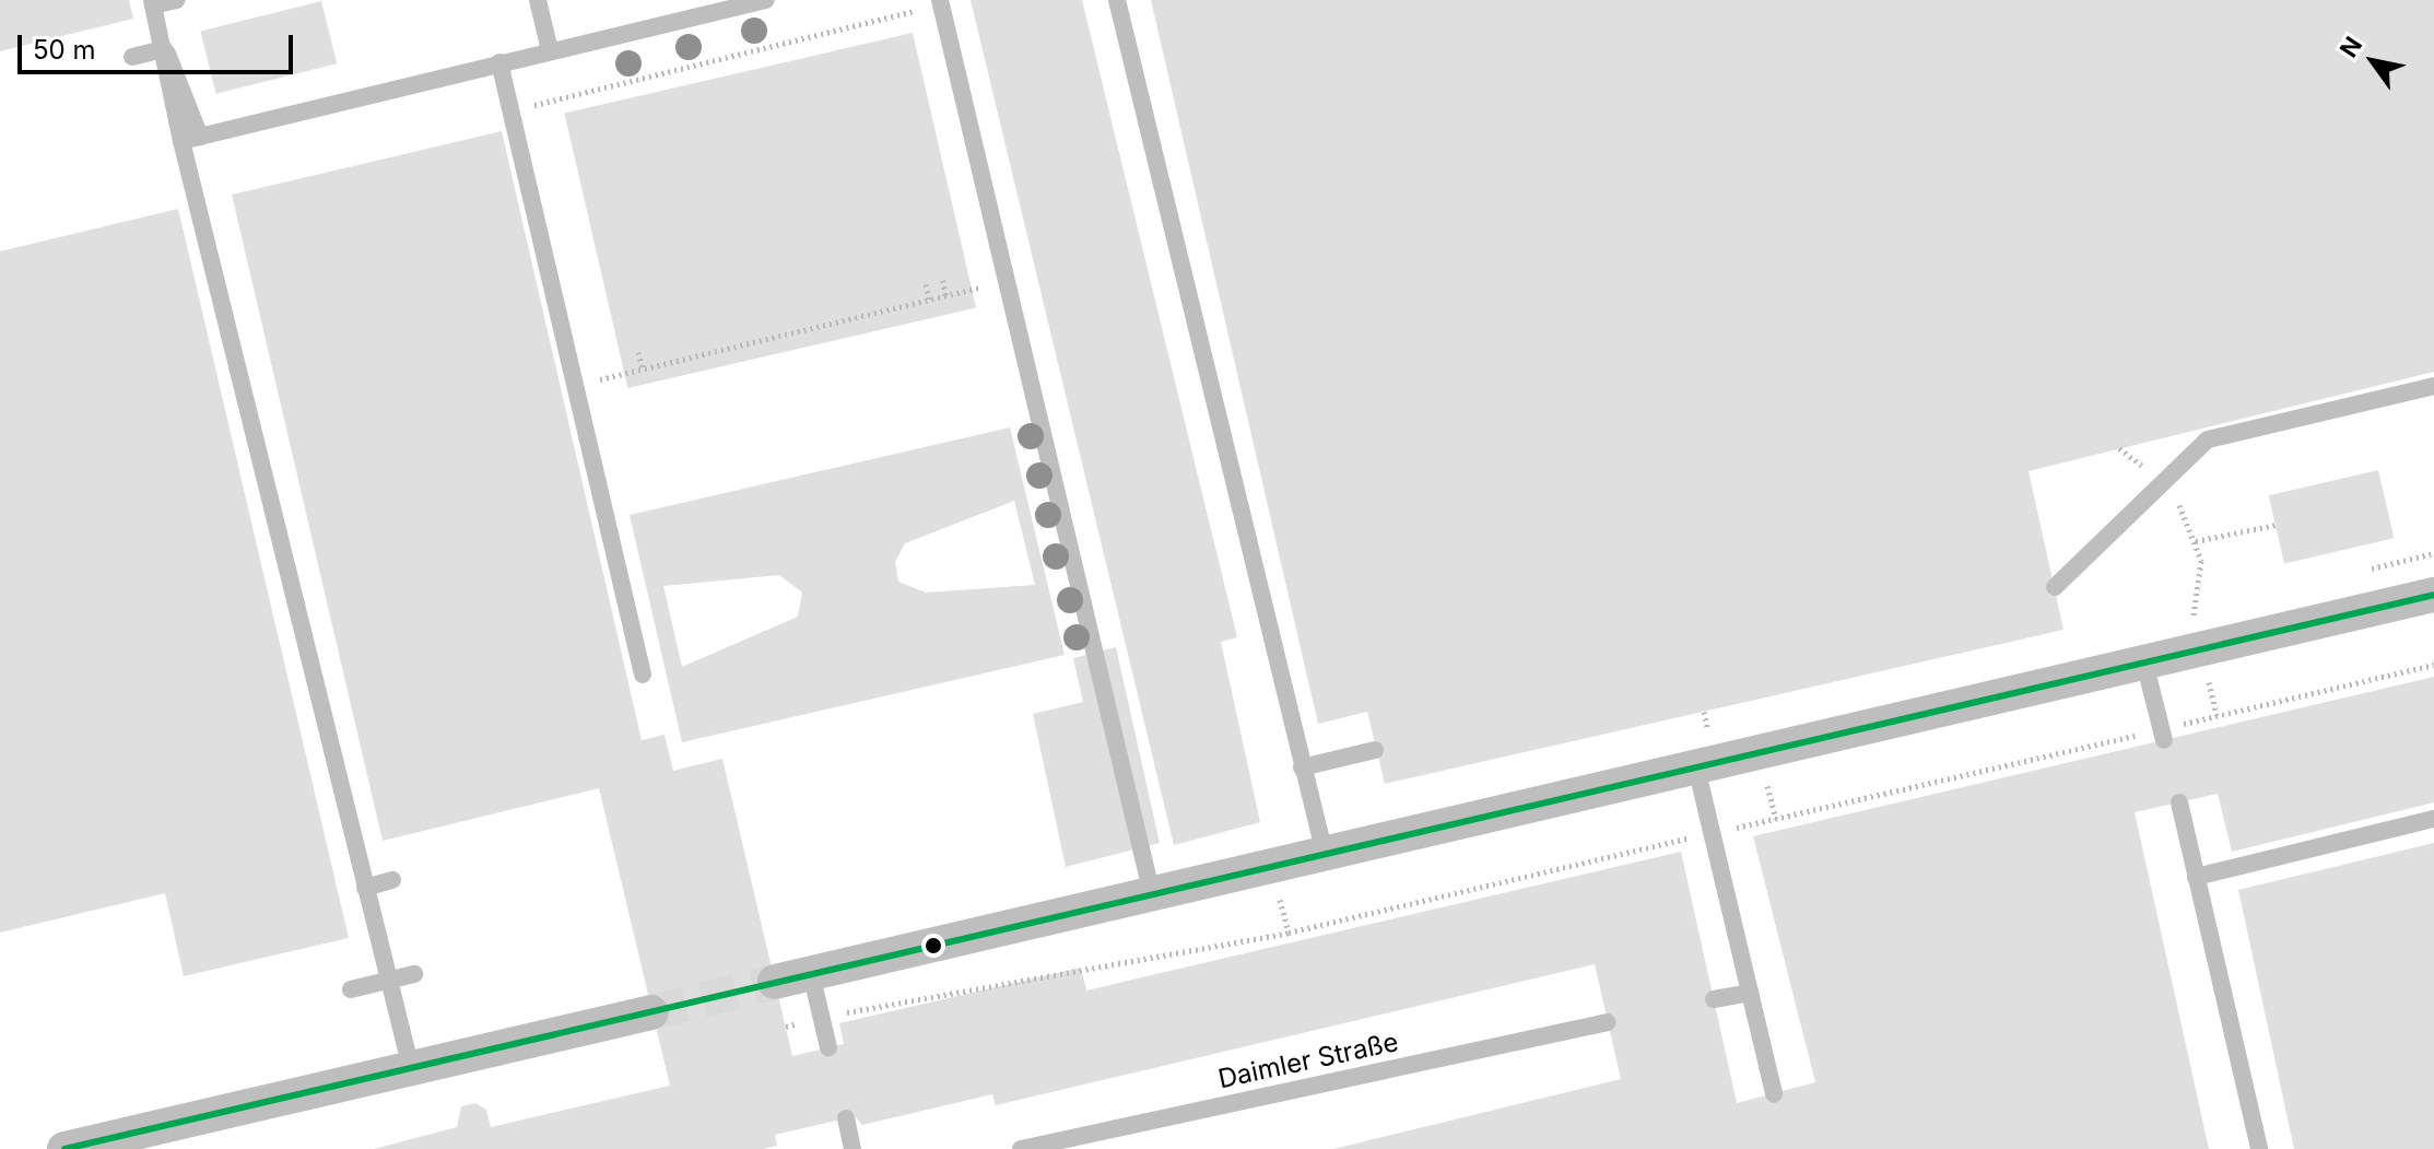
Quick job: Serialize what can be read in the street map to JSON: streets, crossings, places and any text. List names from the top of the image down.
{
  "streets": {
    "lane": ["Daimler Straße"]
  },
  "scale_bar": "50 m",
  "north": "top left"
}
